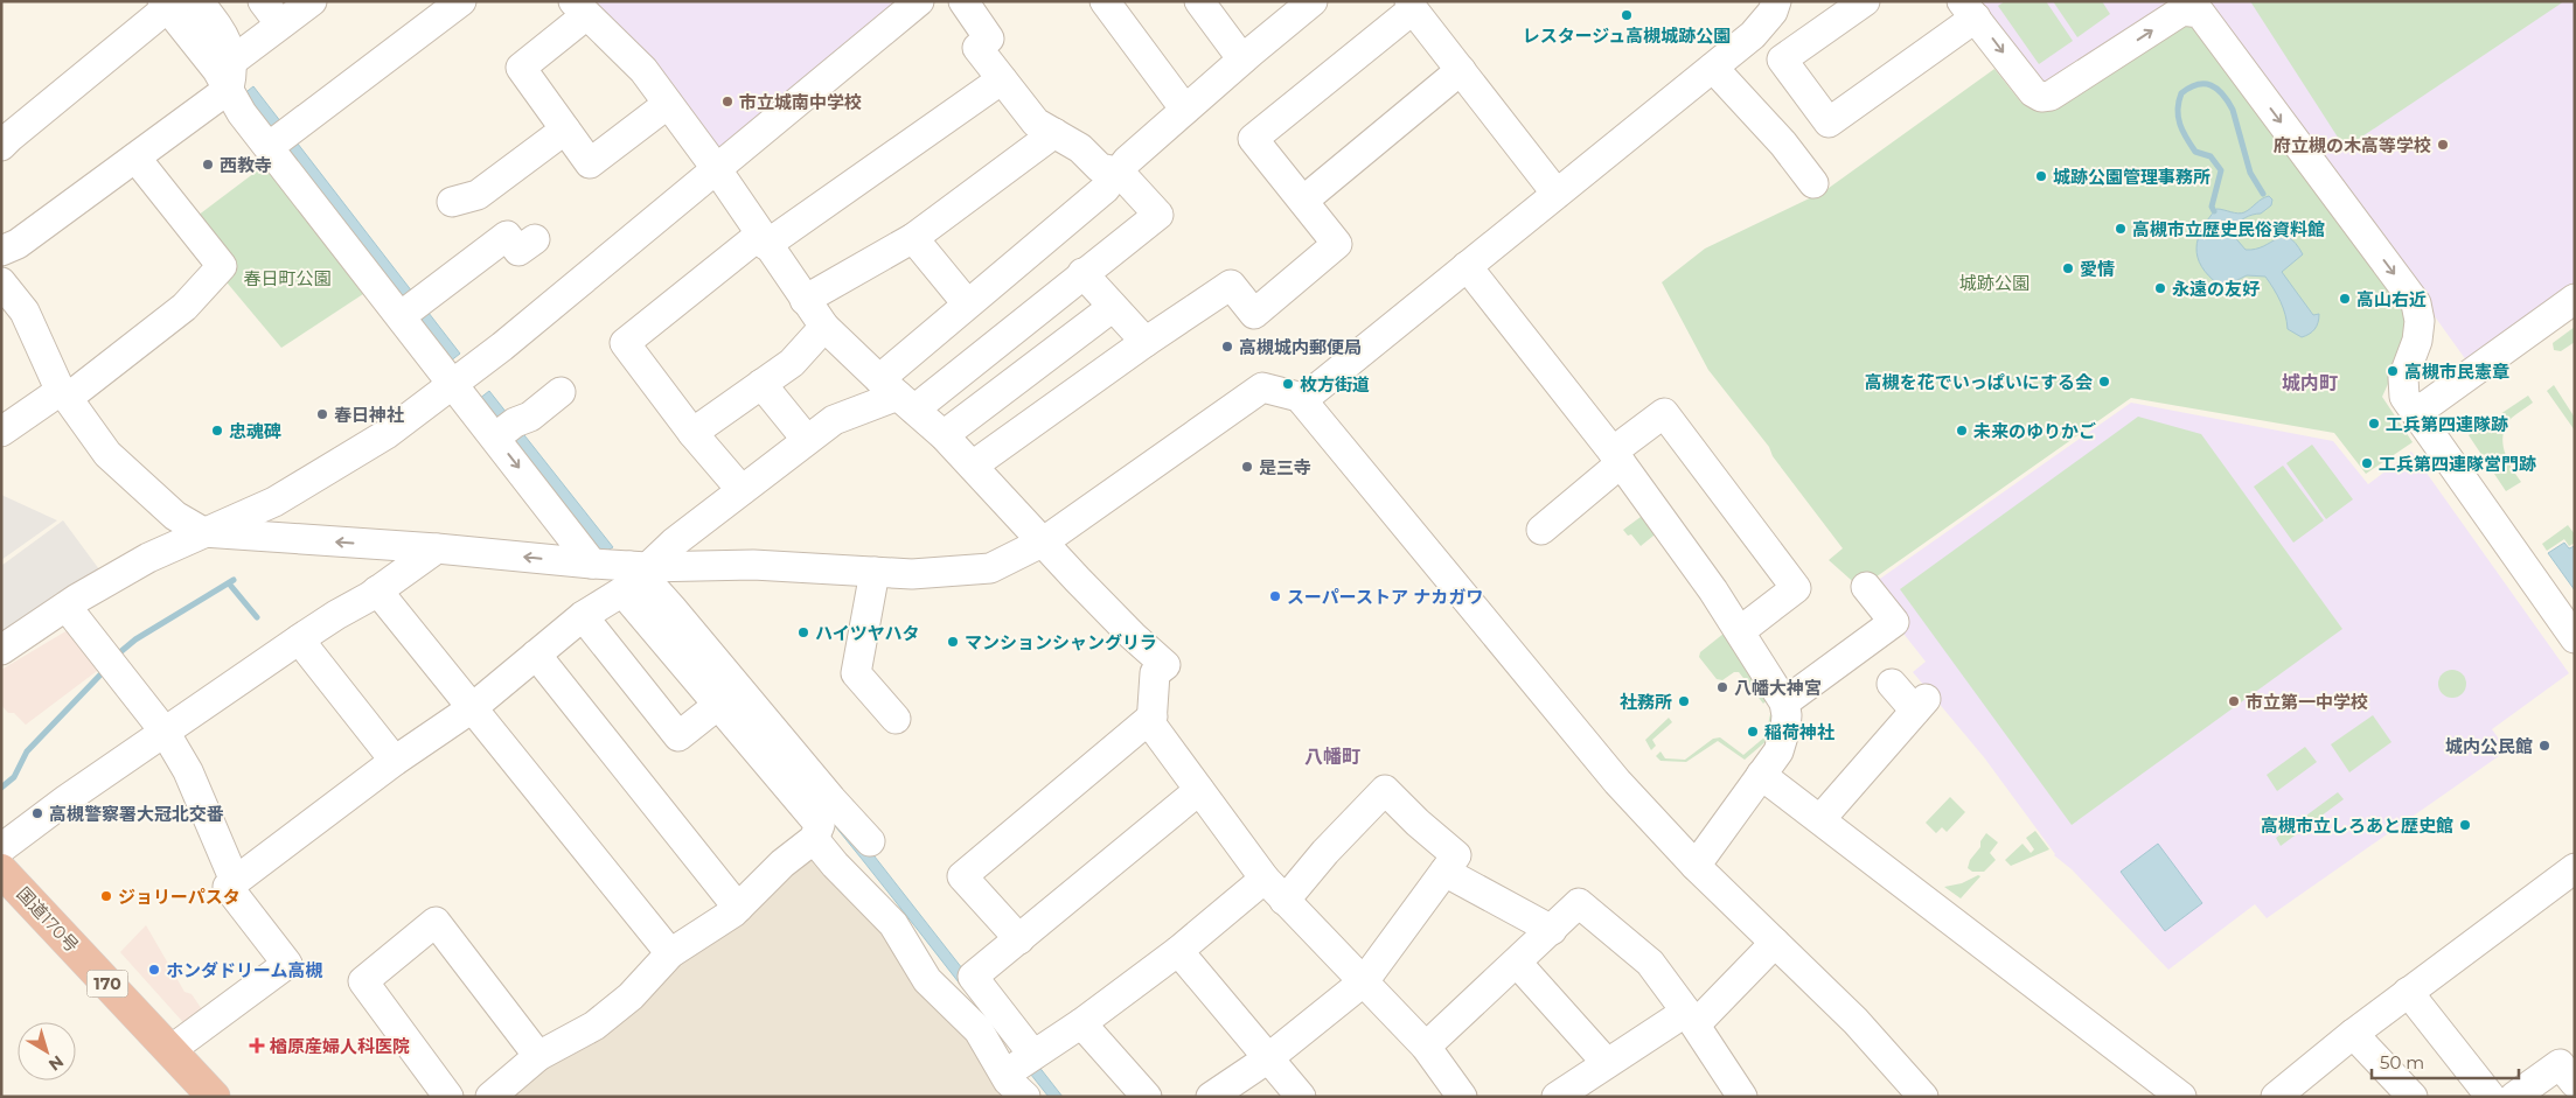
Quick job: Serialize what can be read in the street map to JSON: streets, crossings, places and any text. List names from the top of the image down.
{
  "streets": {
    "highway": ["国道170号", "170"]
  },
  "districts": ["城内町", "八幡町"],
  "parks": ["春日町公園", "城跡公園"],
  "places": {
    "other": [
      "レスタージュ高槻城跡公園",
      "市立城南中学校",
      "府立槻の木高等学校",
      "西教寺",
      "城跡公園管理事務所",
      "高槻市立歴史民俗資料館",
      "愛情",
      "永遠の友好",
      "高山右近",
      "高槻城内郵便局",
      "高槻市民憲章",
      "高槻を花でいっぱいにする会",
      "枚方街道",
      "春日神社",
      "工兵第四連隊跡",
      "忠魂碑",
      "未来のゆりかご",
      "工兵第四連隊営門跡",
      "是三寺",
      "スーパーストア ナカガワ",
      "ハイツヤハタ",
      "マンションシャングリラ",
      "八幡大神宮",
      "社務所",
      "市立第一中学校",
      "稲荷神社",
      "城内公民館",
      "高槻警察署大冠北交番",
      "高槻市立しろあと歴史館",
      "ジョリーパスタ",
      "ホンダドリーム高槻"
    ],
    "health": ["楢原産婦人科医院"]
  },
  "scale_bar": "50 m",
  "north": "bottom right"
}
